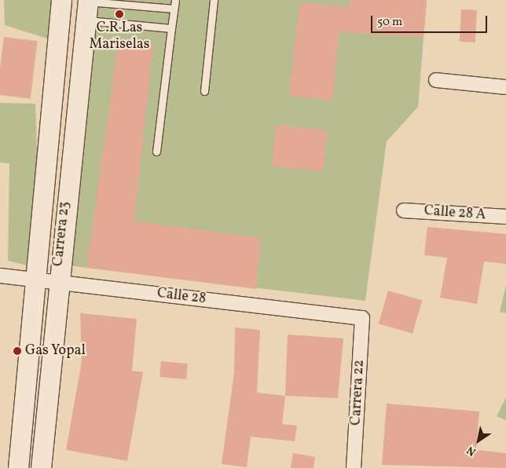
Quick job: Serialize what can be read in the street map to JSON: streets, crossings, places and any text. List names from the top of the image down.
{
  "streets": {
    "street": [
      "Calle 28 A",
      "Carrera 23",
      "Calle 28",
      "Carrera 22"
    ]
  },
  "crossings": [
    ["Carrera 23", "Calle 28"],
    ["Calle 28", "Carrera 22"]
  ],
  "places": ["C.R Las Mariselas", "Gas Yopal"],
  "scale_bar": "50 m",
  "north": "bottom left"
}
